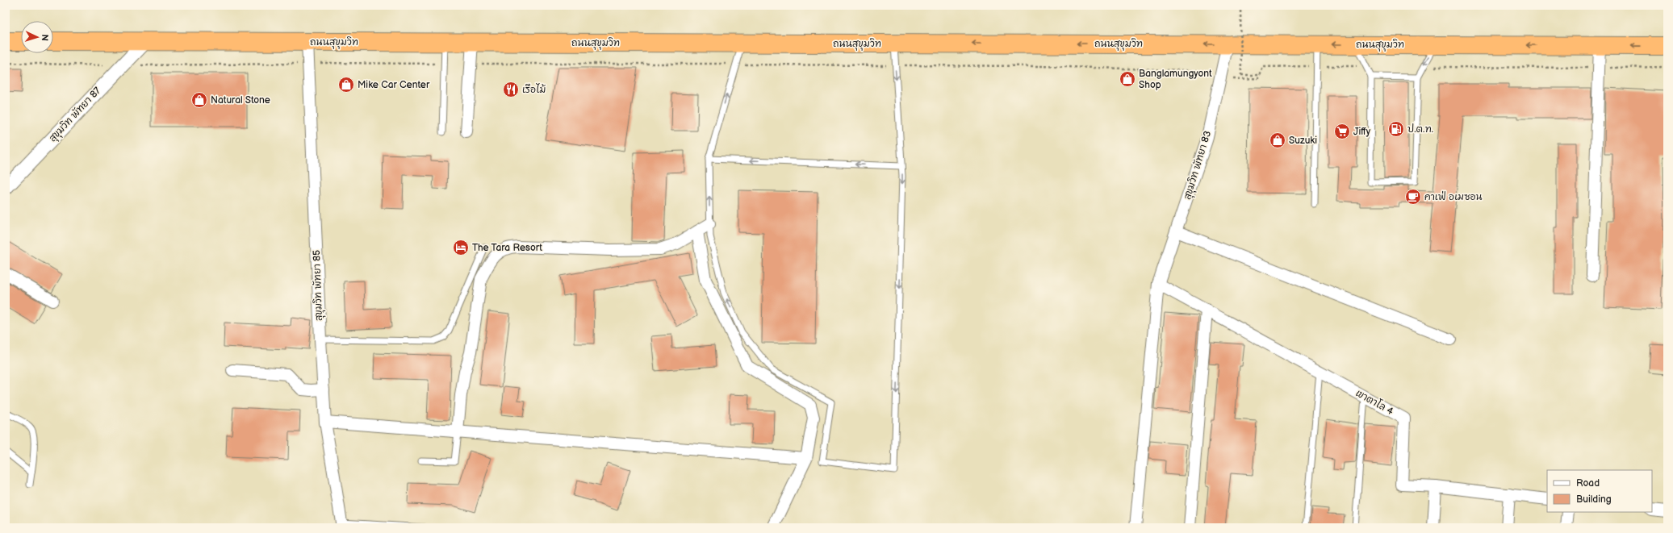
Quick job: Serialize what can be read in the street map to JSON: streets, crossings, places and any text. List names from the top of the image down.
{
  "streets": {
    "highway": ["ถนนสุขุมวิท"],
    "street": [
      "สุขุมวิท พัทยา 87",
      "สุขุมวิท พัทยา 83",
      "สุขุมวิท พัทยา 85",
      "เขาตาโล 4"
    ]
  },
  "crossings": [
    ["ถนนสุขุมวิท", "สุขุมวิท พัทยา 87"],
    ["ถนนสุขุมวิท", "สุขุมวิท พัทยา 83"],
    ["ถนนสุขุมวิท", "สุขุมวิท พัทยา 85"],
    ["สุขุมวิท พัทยา 83", "เขาตาโล 4"]
  ],
  "one_way": ["ถนนสุขุมวิท"],
  "places": {
    "shop": [
      "Banglamungyont Shop",
      "Mike Car Center",
      "Natural Stone",
      "Suzuki"
    ],
    "restaurant": ["เรือไม้"],
    "fuel station": ["ป.ต.ท."],
    "supermarket": ["Jiffy"],
    "cafe": ["คาเฟ่ อเมซอน"],
    "hotel": ["The Tara Resort"]
  },
  "legend": ["Road", "Building"],
  "north": "right"
}
